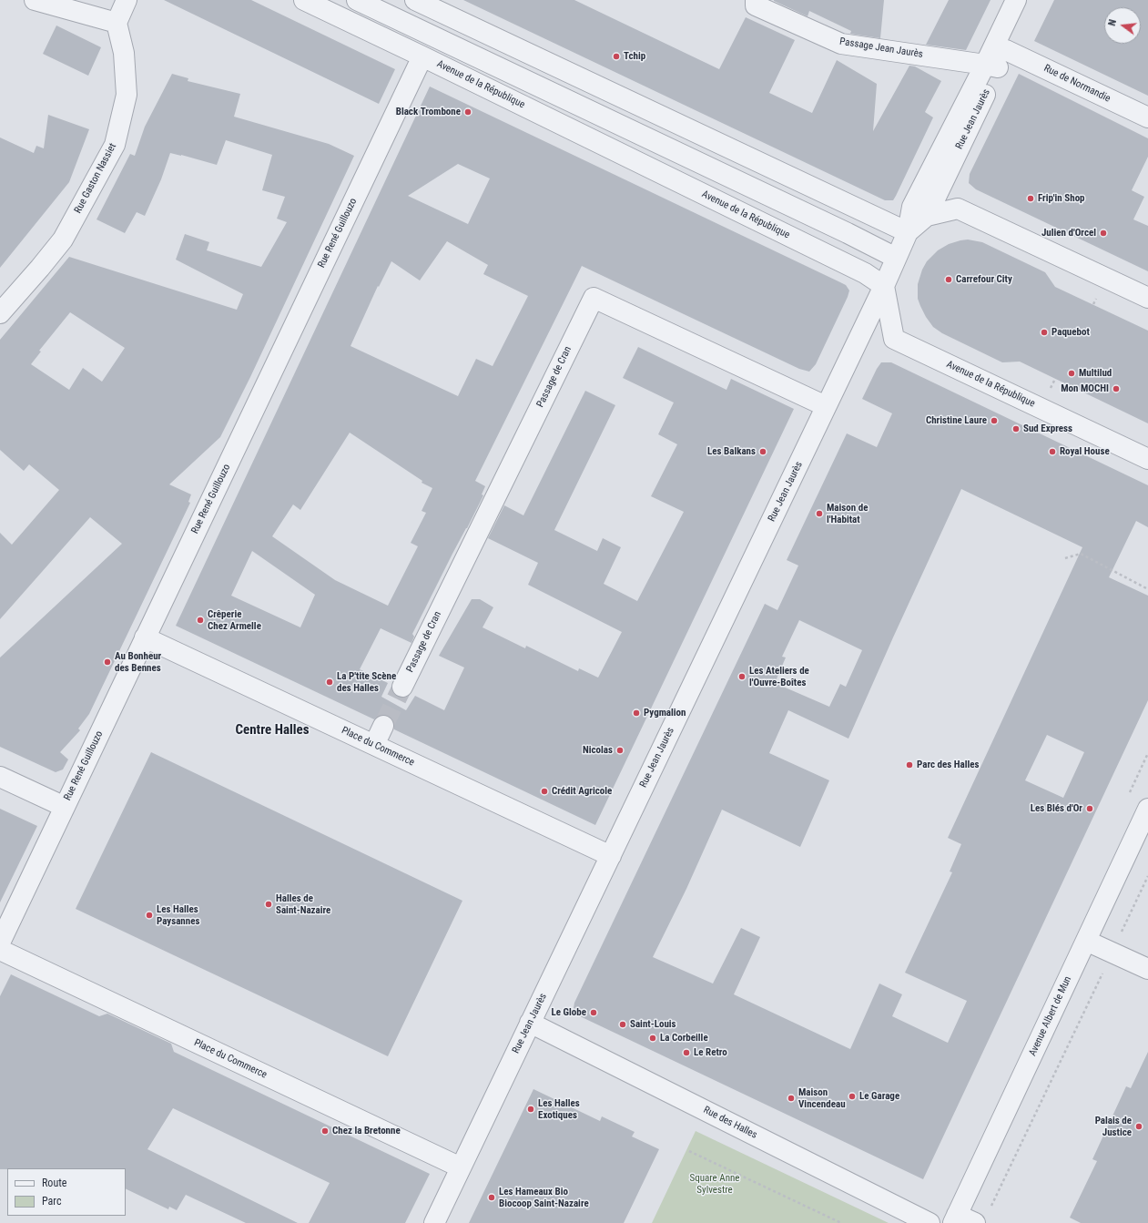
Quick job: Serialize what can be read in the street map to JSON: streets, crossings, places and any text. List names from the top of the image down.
{
  "streets": {
    "street": [
      "Passage Jean Jaurès",
      "Rue de Normandie",
      "Avenue de la République",
      "Rue Jean Jaurès",
      "Rue Gaston Nassiet",
      "Rue René Guillouzo",
      "Passage de Cran",
      "Place du Commerce",
      "Avenue Albert de Mun",
      "Rue des Halles"
    ]
  },
  "crossings": [
    ["Passage Jean Jaurès", "Rue Jean Jaurès"],
    ["Rue de Normandie", "Rue Jean Jaurès"],
    ["Avenue de la République", "Rue Jean Jaurès"],
    ["Avenue de la République", "Rue René Guillouzo"],
    ["Rue Jean Jaurès", "Passage de Cran"],
    ["Rue Jean Jaurès", "Place du Commerce"],
    ["Rue Jean Jaurès", "Rue des Halles"],
    ["Rue René Guillouzo", "Place du Commerce"]
  ],
  "districts": ["Centre Halles"],
  "parks": ["Square Anne Sylvestre"],
  "places": [
    "Tchip",
    "Black Trombone",
    "Frip'in Shop",
    "Julien d'Orcel",
    "Carrefour City",
    "Paquebot",
    "Multilud",
    "Mon MOCHI",
    "Christine Laure",
    "Sud Express",
    "Les Balkans",
    "Royal House",
    "Maison de l'Habitat",
    "Crêperie Chez Armelle",
    "Au Bonheur des Bennes",
    "Les Ateliers de l'Ouvre-Boîtes",
    "La P'tite Scène des Halles",
    "Pygmalion",
    "Nicolas",
    "Parc des Halles",
    "Crédit Agricole",
    "Les Blés d'Or",
    "Halles de Saint-Nazaire",
    "Les Halles Paysannes",
    "Le Globe",
    "Saint-Louis",
    "La Corbeille",
    "Le Retro",
    "Le Garage",
    "Maison Vincendeau",
    "Les Halles Exotiques",
    "Palais de Justice",
    "Chez la Bretonne",
    "Les Hameaux Bio Biocoop Saint-Nazaire"
  ],
  "legend": ["Route", "Parc"],
  "north": "left"
}
